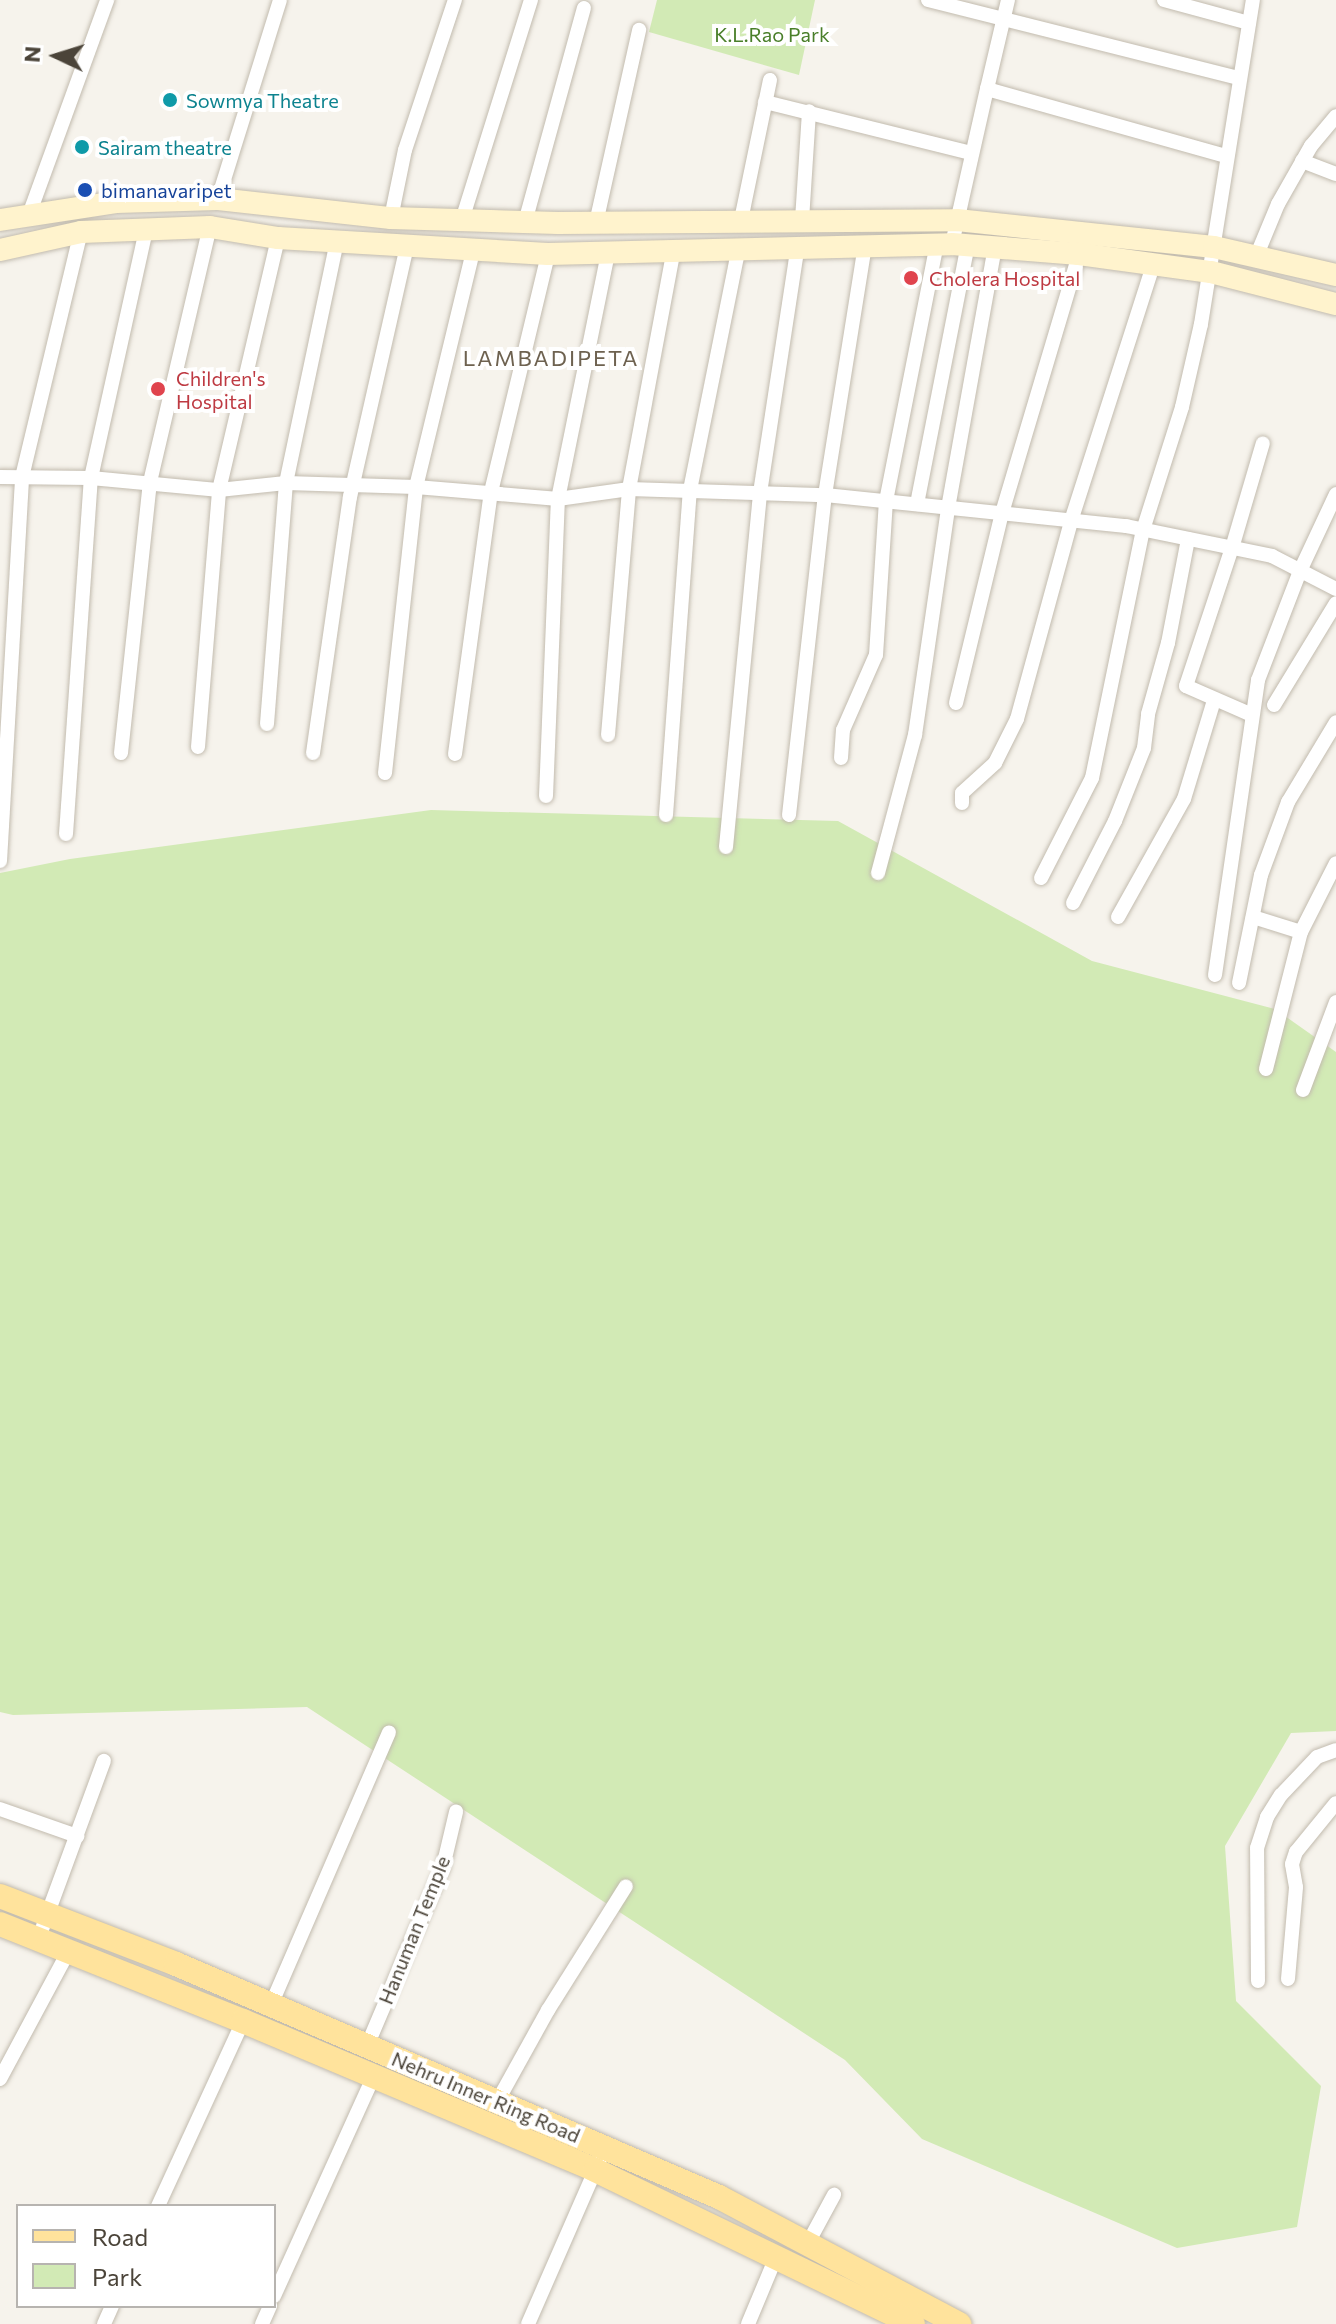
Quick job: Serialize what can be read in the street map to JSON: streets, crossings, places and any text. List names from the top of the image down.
{
  "streets": {
    "main road": ["Nehru Inner Ring Road"],
    "street": ["Hanuman Temple"]
  },
  "crossings": [
    ["Hanuman Temple", "Nehru Inner Ring Road"]
  ],
  "districts": ["LAMBADIPETA"],
  "parks": ["K.L.Rao Park"],
  "places": [
    "Sowmya Theatre",
    "Sairam theatre",
    "bimanavaripet",
    "Cholera Hospital",
    "Children's Hospital"
  ],
  "legend": ["Road", "Park"],
  "north": "left"
}
